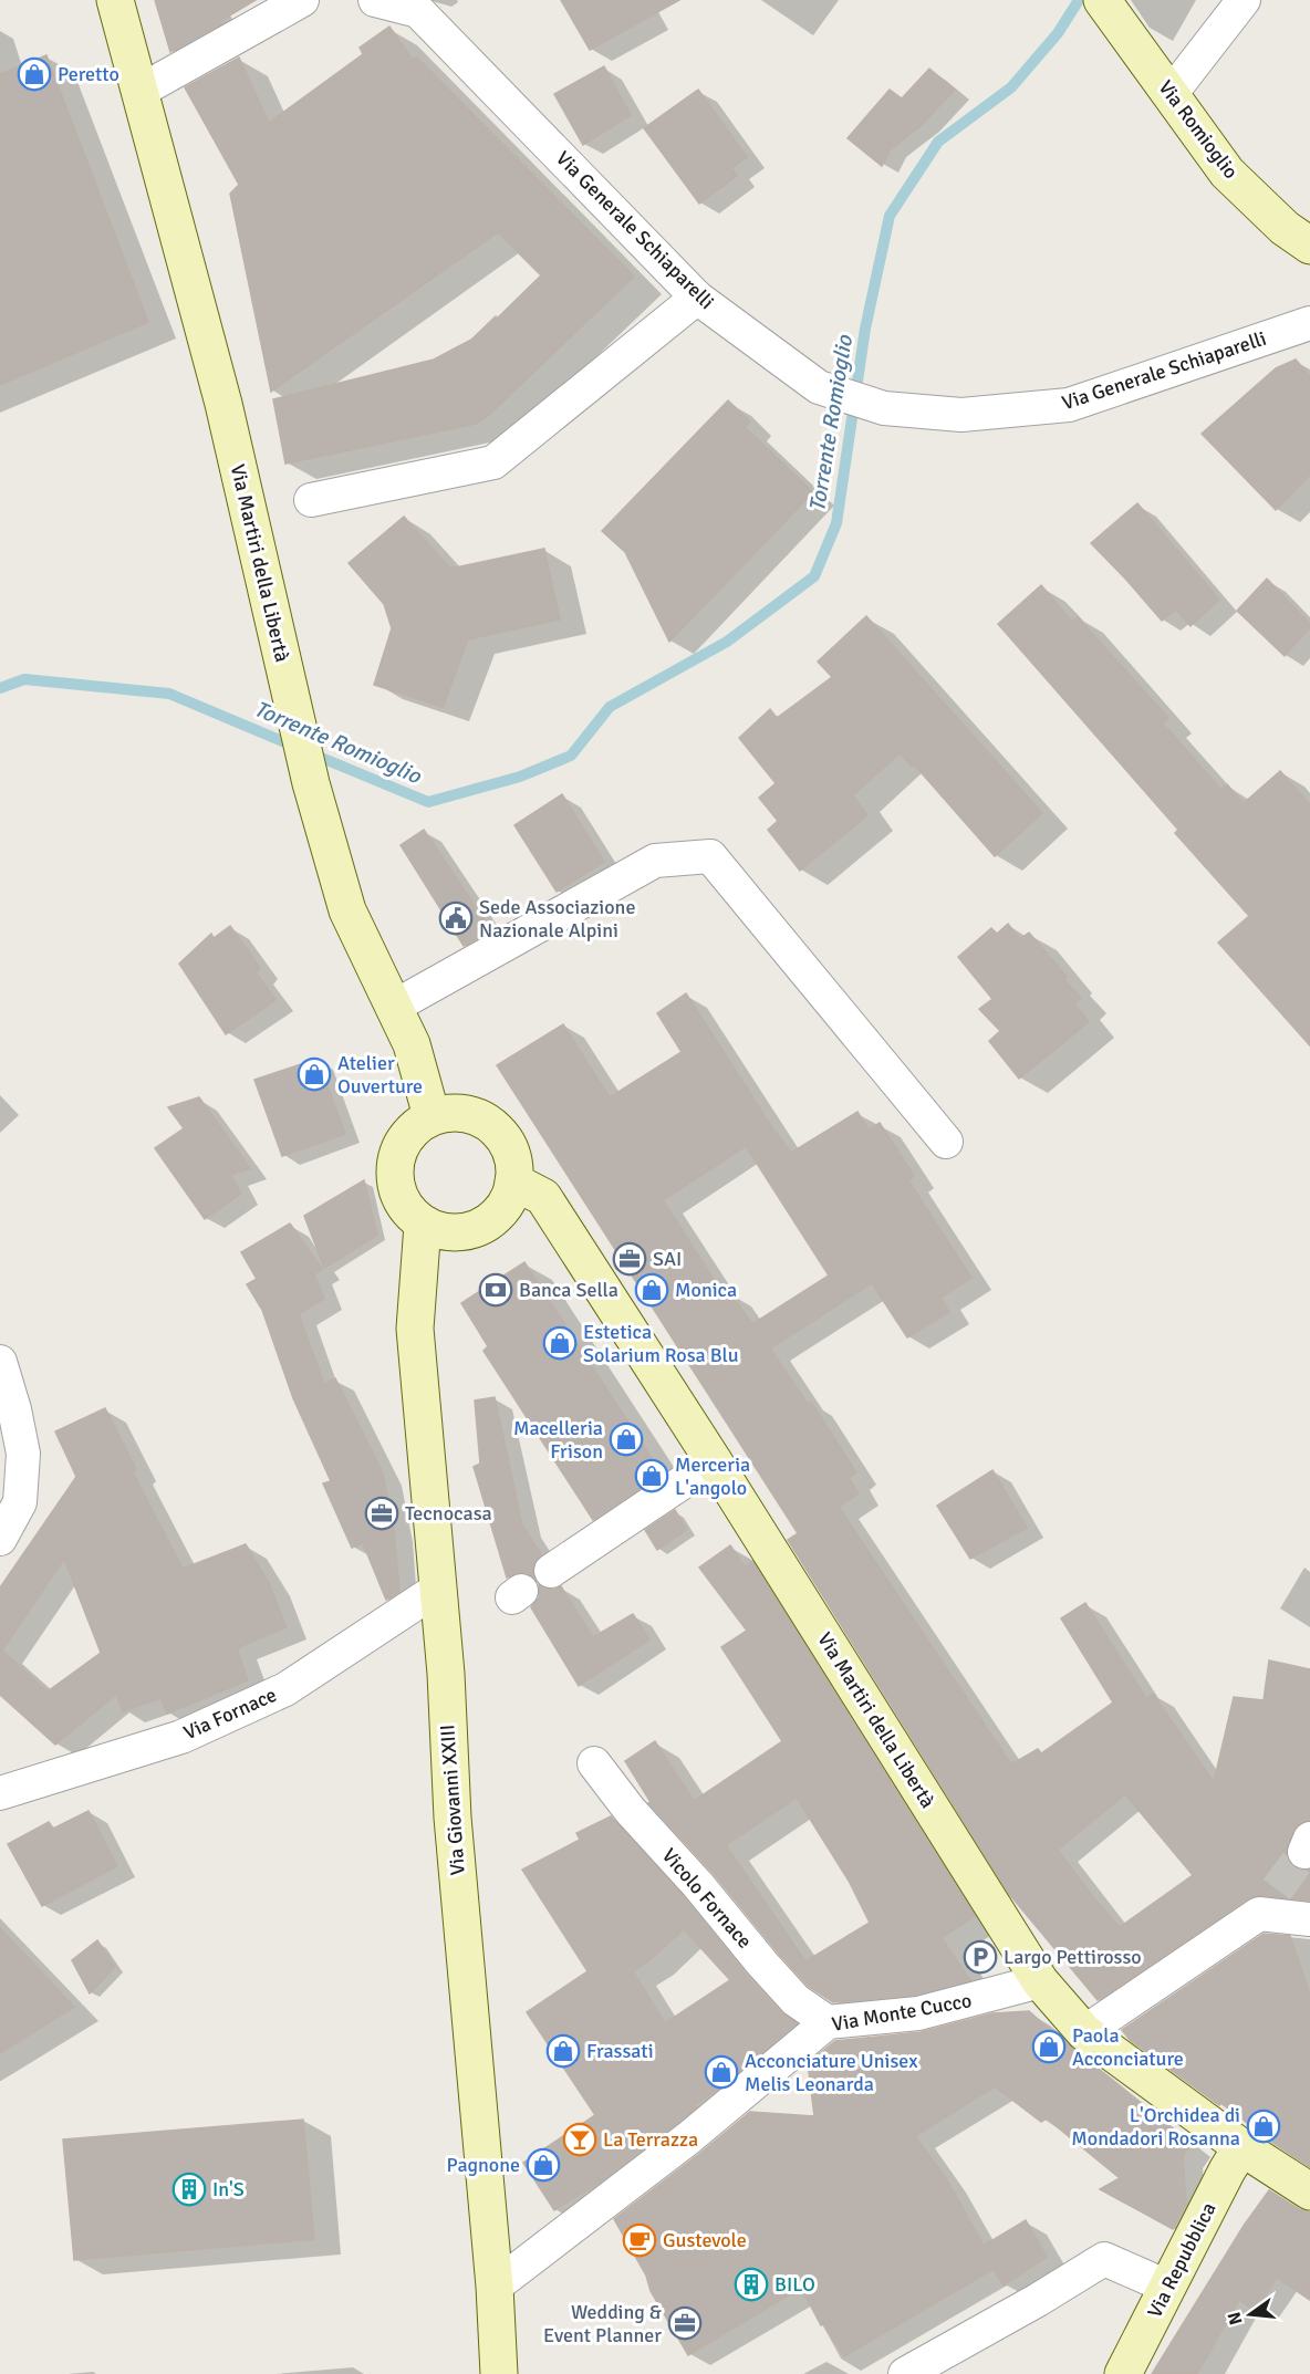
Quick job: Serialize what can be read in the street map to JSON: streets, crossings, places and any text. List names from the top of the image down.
{
  "streets": {
    "main road": [
      "Via Romioglio",
      "Via Martiri della Libertà",
      "Via Giovanni XXIII",
      "Via Repubblica"
    ],
    "street": [
      "Via Generale Schiaparelli",
      "Via Fornace",
      "Vicolo Fornace",
      "Via Monte Cucco"
    ]
  },
  "crossings": [
    ["Via Martiri della Libertà", "Via Giovanni XXIII"],
    ["Via Martiri della Libertà", "Via Monte Cucco"],
    ["Via Martiri della Libertà", "Via Repubblica"],
    ["Via Fornace", "Via Giovanni XXIII"],
    ["Via Giovanni XXIII", "Via Monte Cucco"],
    ["Vicolo Fornace", "Via Monte Cucco"]
  ],
  "water": ["Torrente Romioglio"],
  "places": {
    "shop": [
      "Peretto",
      "Atelier Ouverture",
      "Monica",
      "Estetica Solarium Rosa Blu",
      "Macelleria Frison",
      "Merceria L'angolo",
      "Paola Acconciature",
      "Frassati",
      "Acconciature Unisex Melis Leonarda",
      "L'Orchidea di Mondadori Rosanna",
      "Pagnone"
    ],
    "public building": ["Sede Associazione Nazionale Alpini"],
    "office": ["SAI", "Tecnocasa", "Wedding & Event Planner"],
    "bank": ["Banca Sella"],
    "parking": ["Largo Pettirosso"],
    "bar": ["La Terrazza"],
    "building": ["In'S", "BILO"],
    "cafe": ["Gustevole"]
  },
  "north": "left"
}
